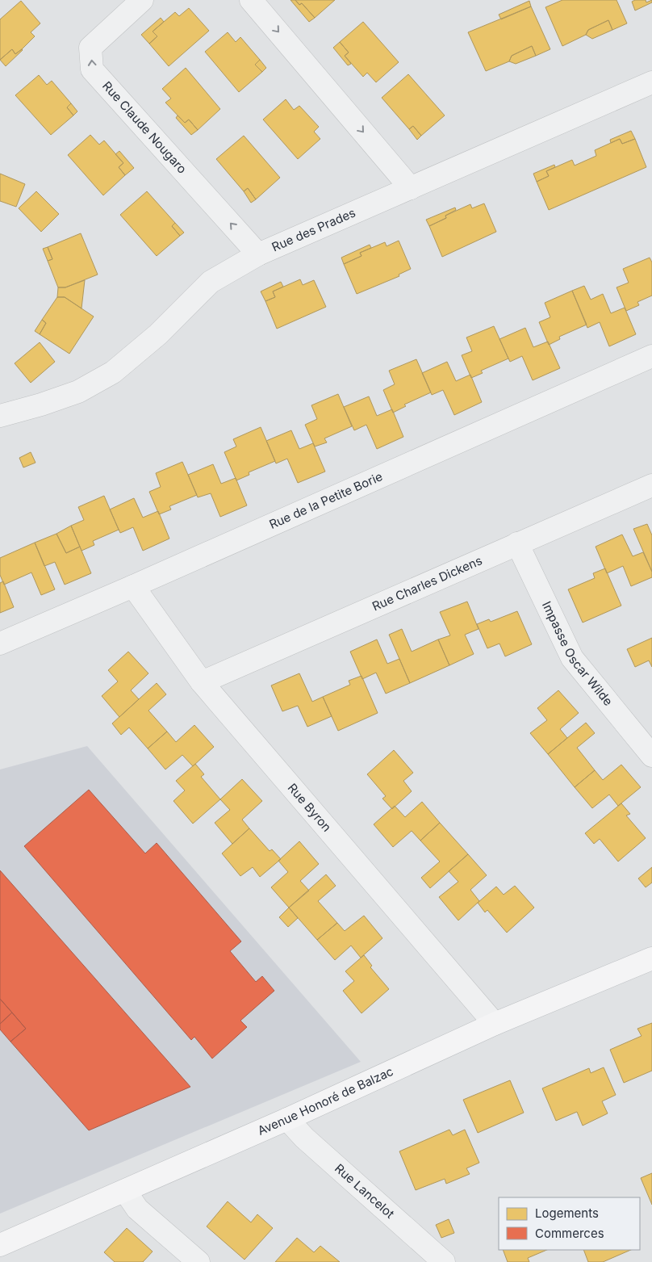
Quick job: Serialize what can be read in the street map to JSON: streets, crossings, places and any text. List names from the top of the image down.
{
  "streets": {
    "main road": ["Avenue Honoré de Balzac"],
    "street": [
      "Rue Claude Nougaro",
      "Rue des Prades",
      "Rue de la Petite Borie",
      "Rue Charles Dickens",
      "Impasse Oscar Wilde",
      "Rue Byron",
      "Rue Lancelot"
    ]
  },
  "crossings": [
    ["Rue Claude Nougaro", "Rue des Prades"],
    ["Rue de la Petite Borie", "Rue Byron"],
    ["Rue Charles Dickens", "Impasse Oscar Wilde"],
    ["Rue Charles Dickens", "Rue Byron"],
    ["Rue Byron", "Avenue Honoré de Balzac"],
    ["Avenue Honoré de Balzac", "Rue Lancelot"]
  ],
  "legend": ["Logements", "Commerces"]
}
